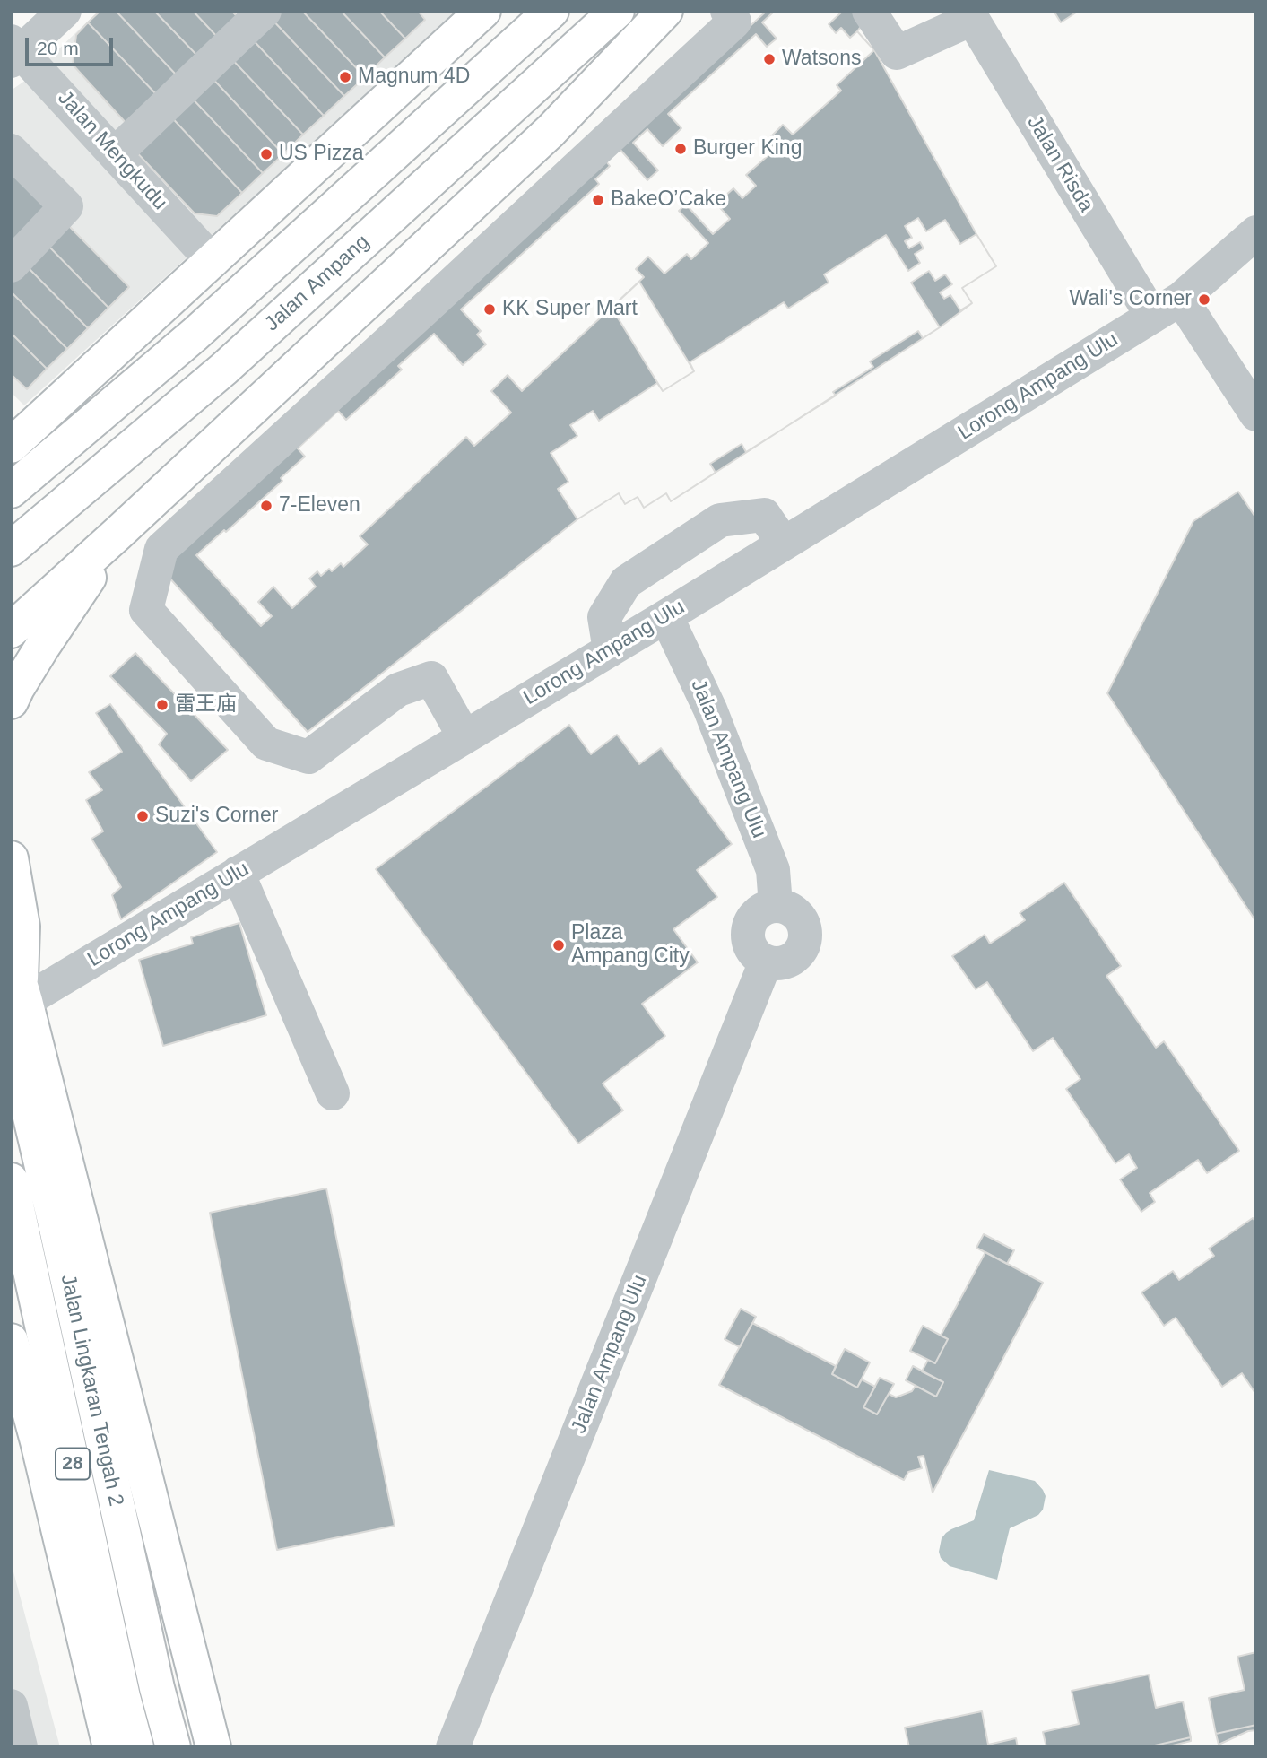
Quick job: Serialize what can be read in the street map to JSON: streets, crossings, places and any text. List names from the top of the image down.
{
  "streets": {
    "main road": ["Jalan Ampang", "Jalan Lingkaran Tengah 2", "28"],
    "street": [
      "Jalan Mengkudu",
      "Jalan Risda",
      "Lorong Ampang Ulu",
      "Jalan Ampang Ulu"
    ]
  },
  "crossings": [
    ["Jalan Risda", "Lorong Ampang Ulu"],
    ["Lorong Ampang Ulu", "Jalan Ampang Ulu"]
  ],
  "places": [
    "Watsons",
    "Magnum 4D",
    "Burger King",
    "US Pizza",
    "BakeO’Cake",
    "Wali's Corner",
    "KK Super Mart",
    "7-Eleven",
    "雷王庙",
    "Suzi's Corner",
    "Plaza Ampang City"
  ],
  "scale_bar": "20 m"
}
